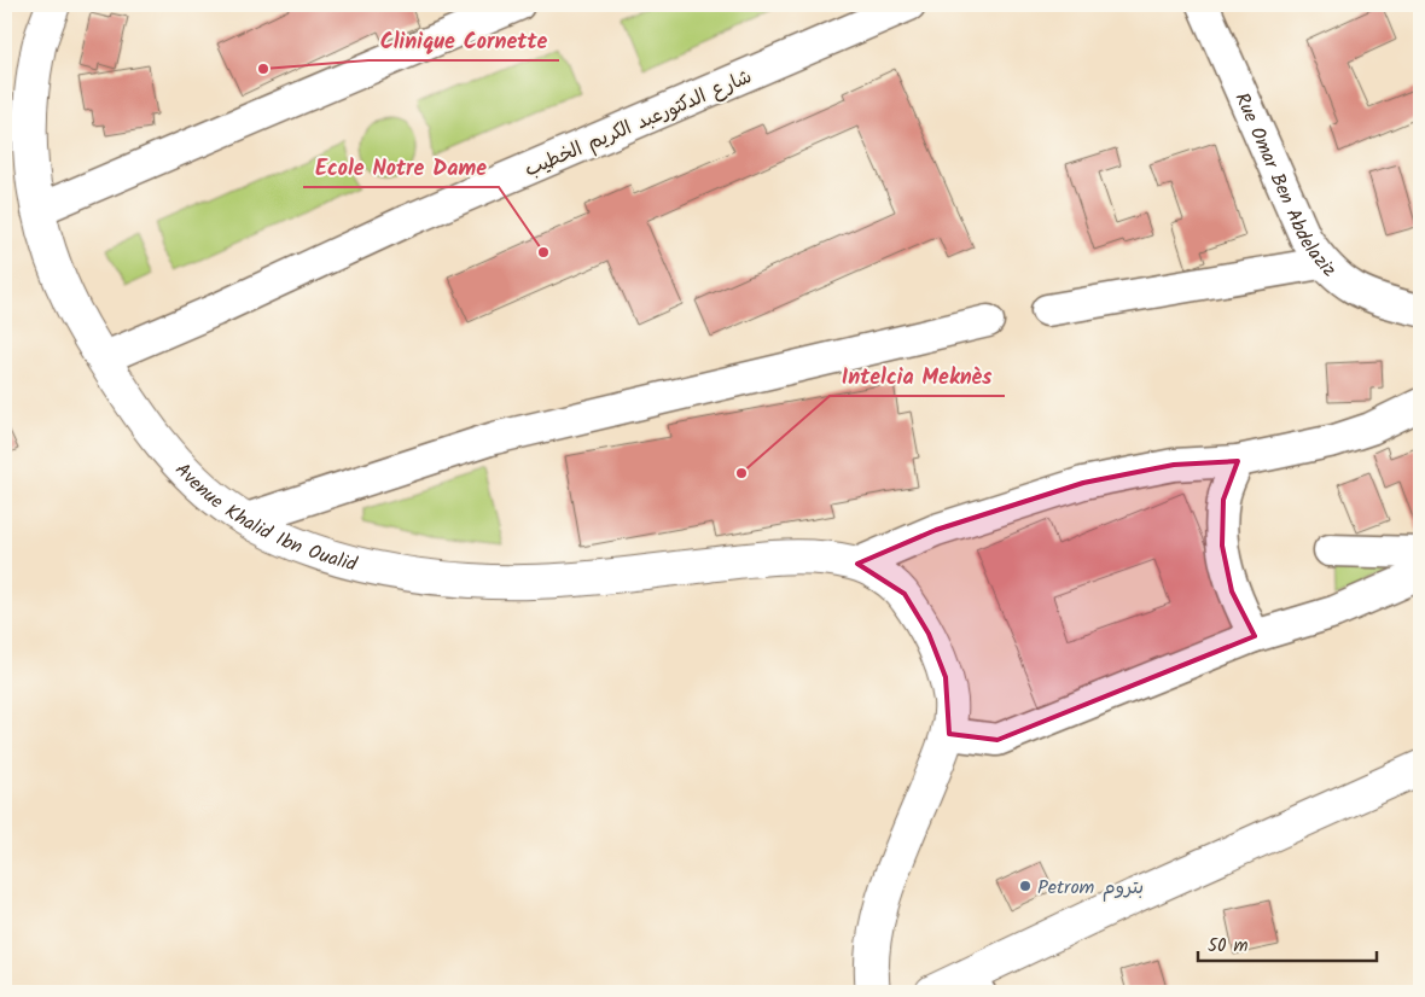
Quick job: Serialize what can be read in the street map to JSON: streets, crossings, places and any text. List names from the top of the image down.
{
  "streets": {
    "main road": ["Avenue Khalid Ibn Oualid"],
    "street": ["شارع الدكتورعبد الكريم الخطيب", "Rue Omar Ben Abdelaziz"]
  },
  "crossings": [
    ["شارع الدكتورعبد الكريم الخطيب", "Avenue Khalid Ibn Oualid"]
  ],
  "places": [
    "Clinique Cornette",
    "Ecole Notre Dame",
    "Intelcia Meknès",
    "Petrom بتروم"
  ],
  "scale_bar": "50 m"
}
